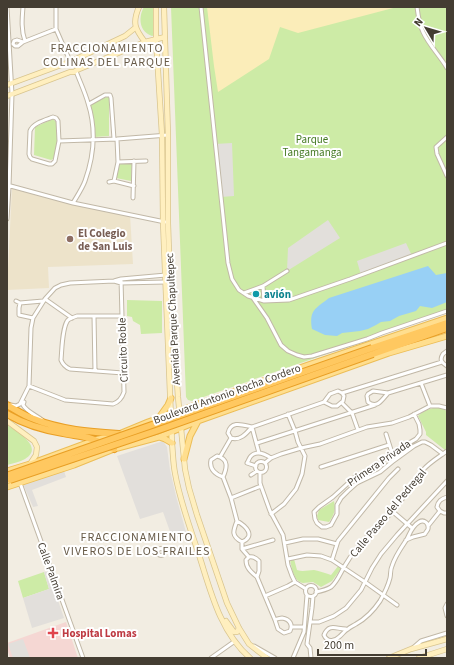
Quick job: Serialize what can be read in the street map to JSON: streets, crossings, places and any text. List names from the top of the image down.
{
  "streets": {
    "main road": ["Avenida Parque Chapultepec", "Boulevard Antonio Rocha Cordero"],
    "street": [
      "Circuito Roble",
      "Primera Privada",
      "Calle Paseo del Pedregal",
      "Calle Palmira"
    ]
  },
  "crossings": [
    ["Avenida Parque Chapultepec", "Boulevard Antonio Rocha Cordero"],
    ["Boulevard Antonio Rocha Cordero", "Calle Palmira"],
    ["Primera Privada", "Calle Paseo del Pedregal"]
  ],
  "districts": ["FRACCIONAMIENTO COLINAS DEL PARQUE", "FRACCIONAMIENTO VIVEROS DE LOS FRAILES"],
  "parks": ["Parque Tangamanga"],
  "places": {
    "other": ["El Colegio de San Luis", "avión"],
    "health": ["Hospital Lomas"]
  },
  "scale_bar": "200 m",
  "north": "top left"
}
